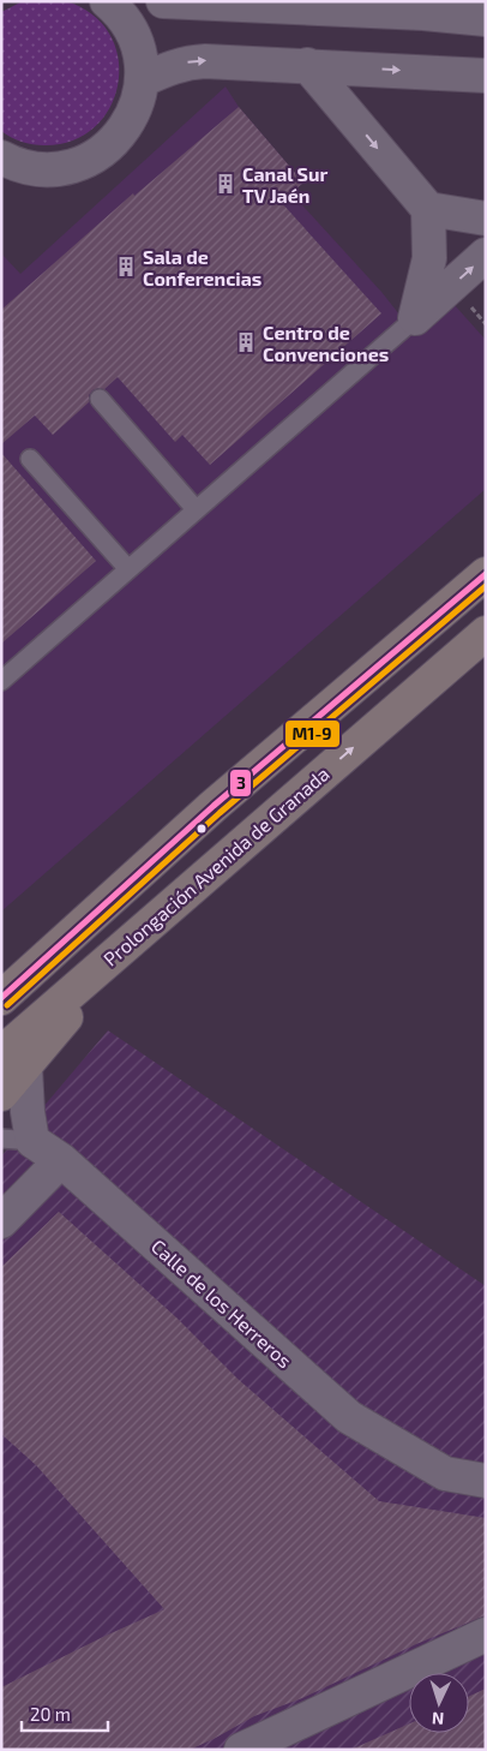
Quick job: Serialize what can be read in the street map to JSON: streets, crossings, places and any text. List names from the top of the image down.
{
  "streets": {
    "main road": ["Prolongación Avenida de Granada"],
    "street": ["Calle de los Herreros"]
  },
  "crossings": [
    ["Prolongación Avenida de Granada", "Calle de los Herreros"]
  ],
  "places": {
    "building": ["Canal Sur TV Jaén", "Sala de Conferencias", "Centro de Convenciones"]
  },
  "lines": ["transit line 3", "transit line M1-9"],
  "scale_bar": "20 m",
  "north": "bottom"
}
